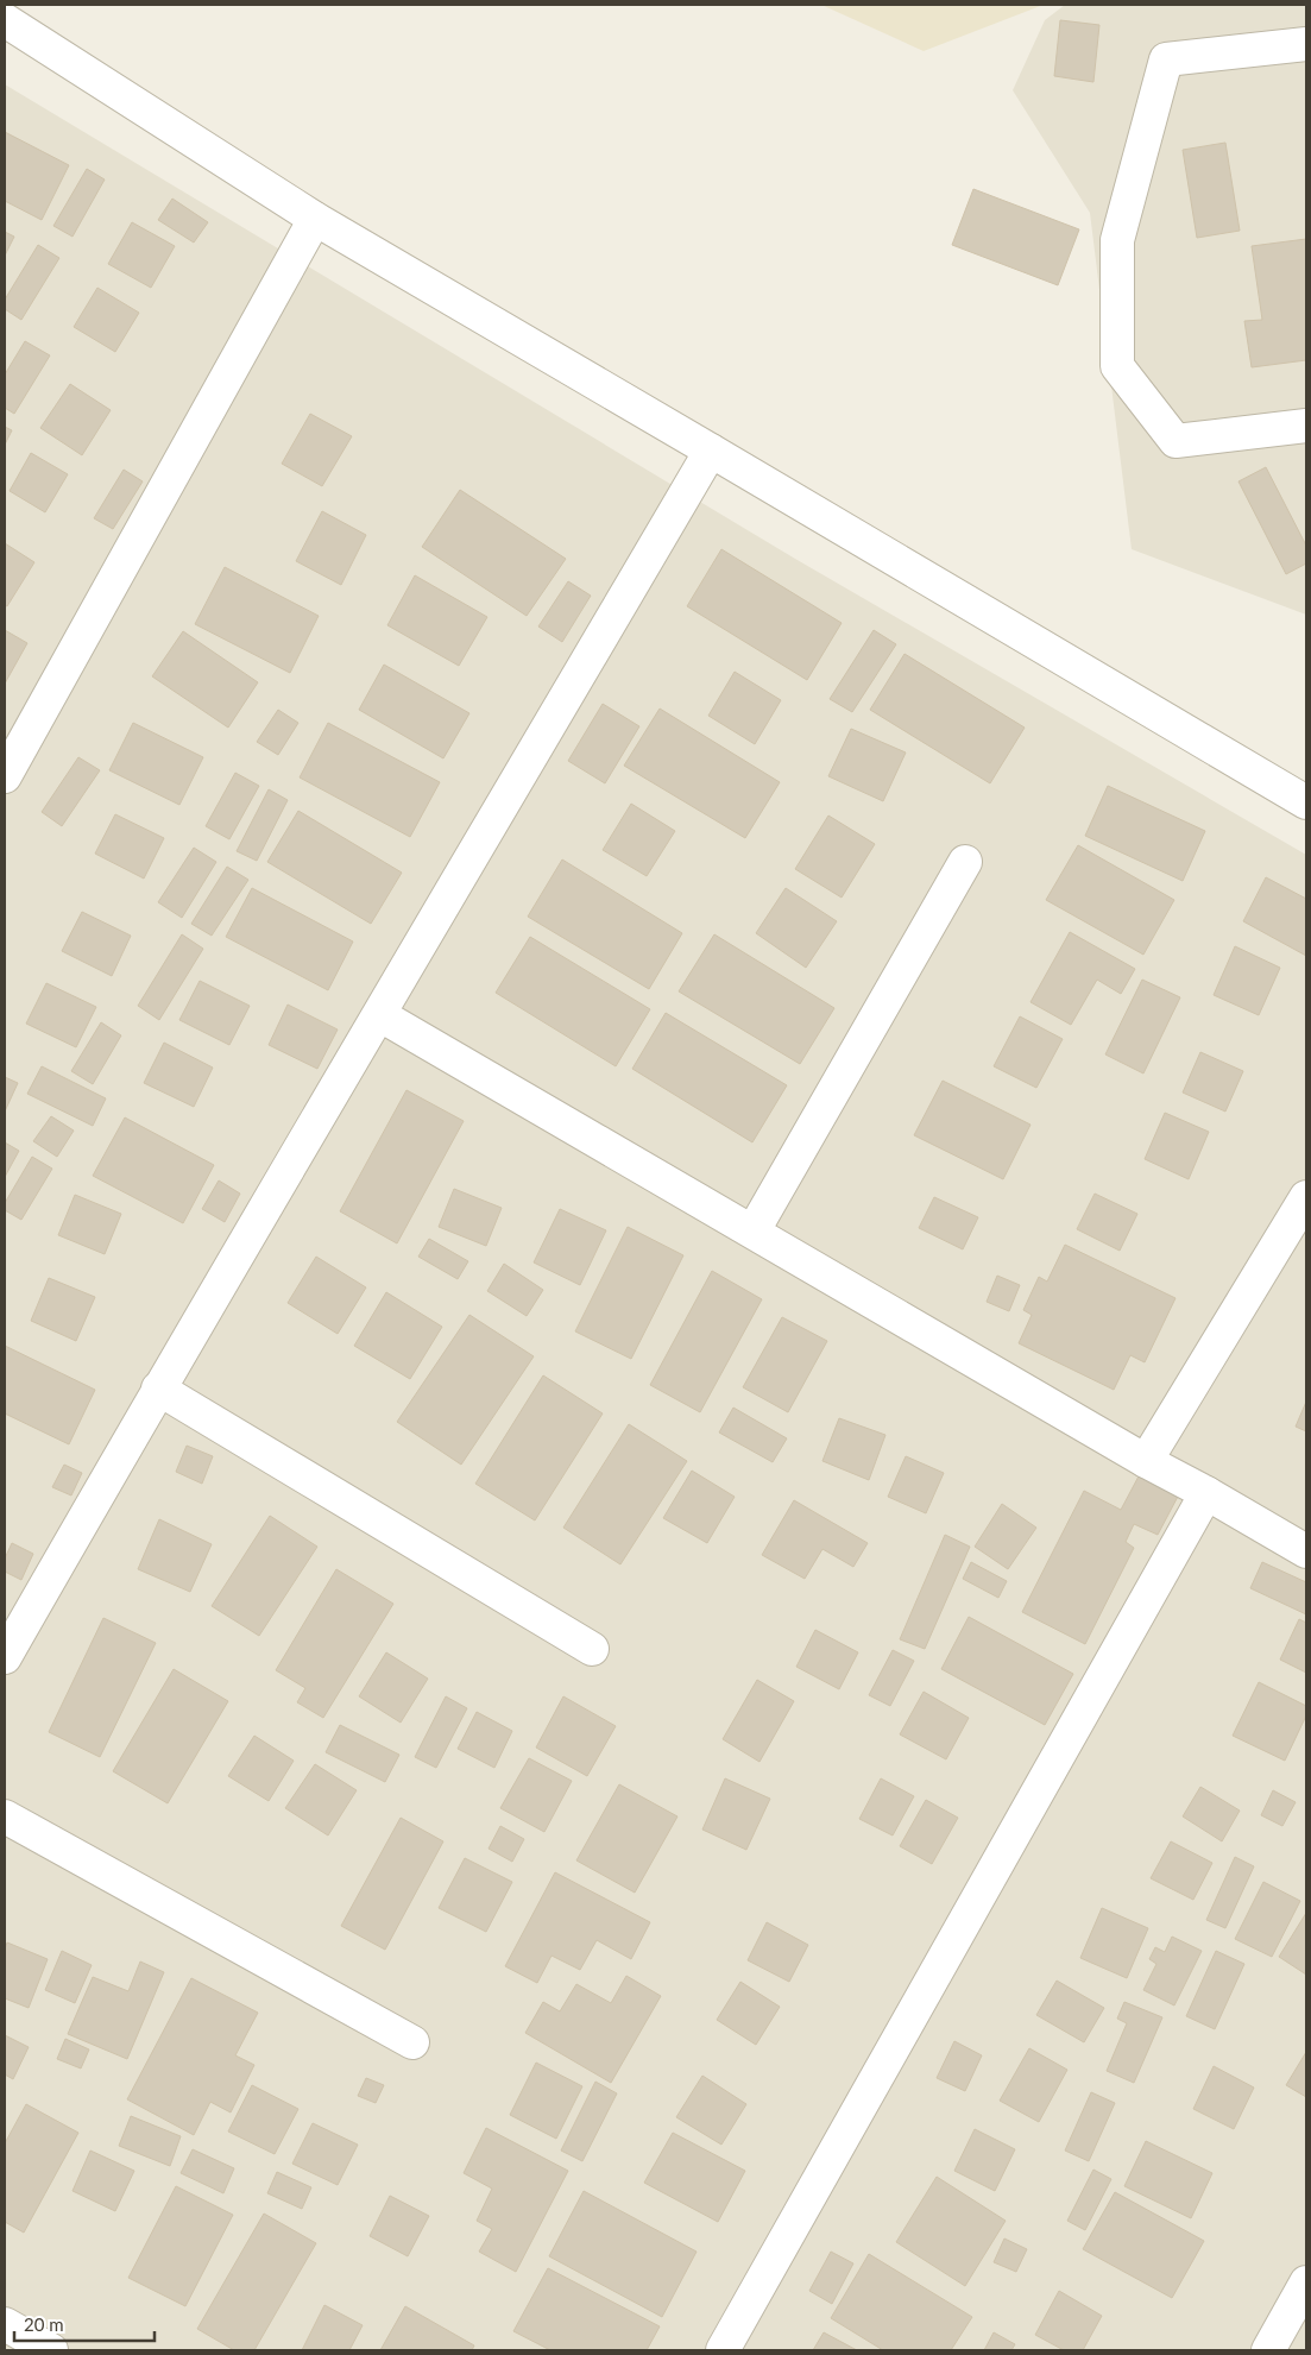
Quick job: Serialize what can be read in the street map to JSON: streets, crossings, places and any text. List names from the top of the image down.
{
  "scale_bar": "20 m"
}
